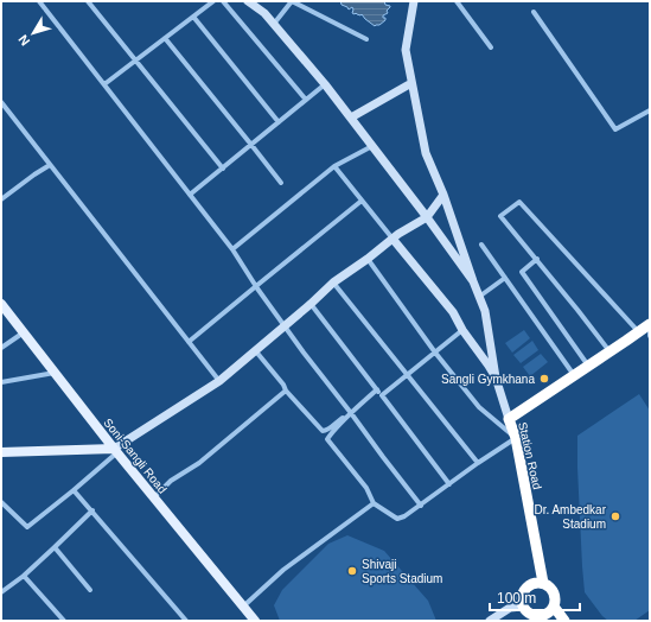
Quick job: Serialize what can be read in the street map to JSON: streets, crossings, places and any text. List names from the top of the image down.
{
  "streets": {
    "highway": ["Station Road"],
    "main road": ["Soni-Sangli Road"]
  },
  "places": ["Sangli Gymkhana", "Dr. Ambedkar Stadium", "Shivaji Sports Stadium"],
  "scale_bar": "100 m",
  "north": "bottom left"
}
